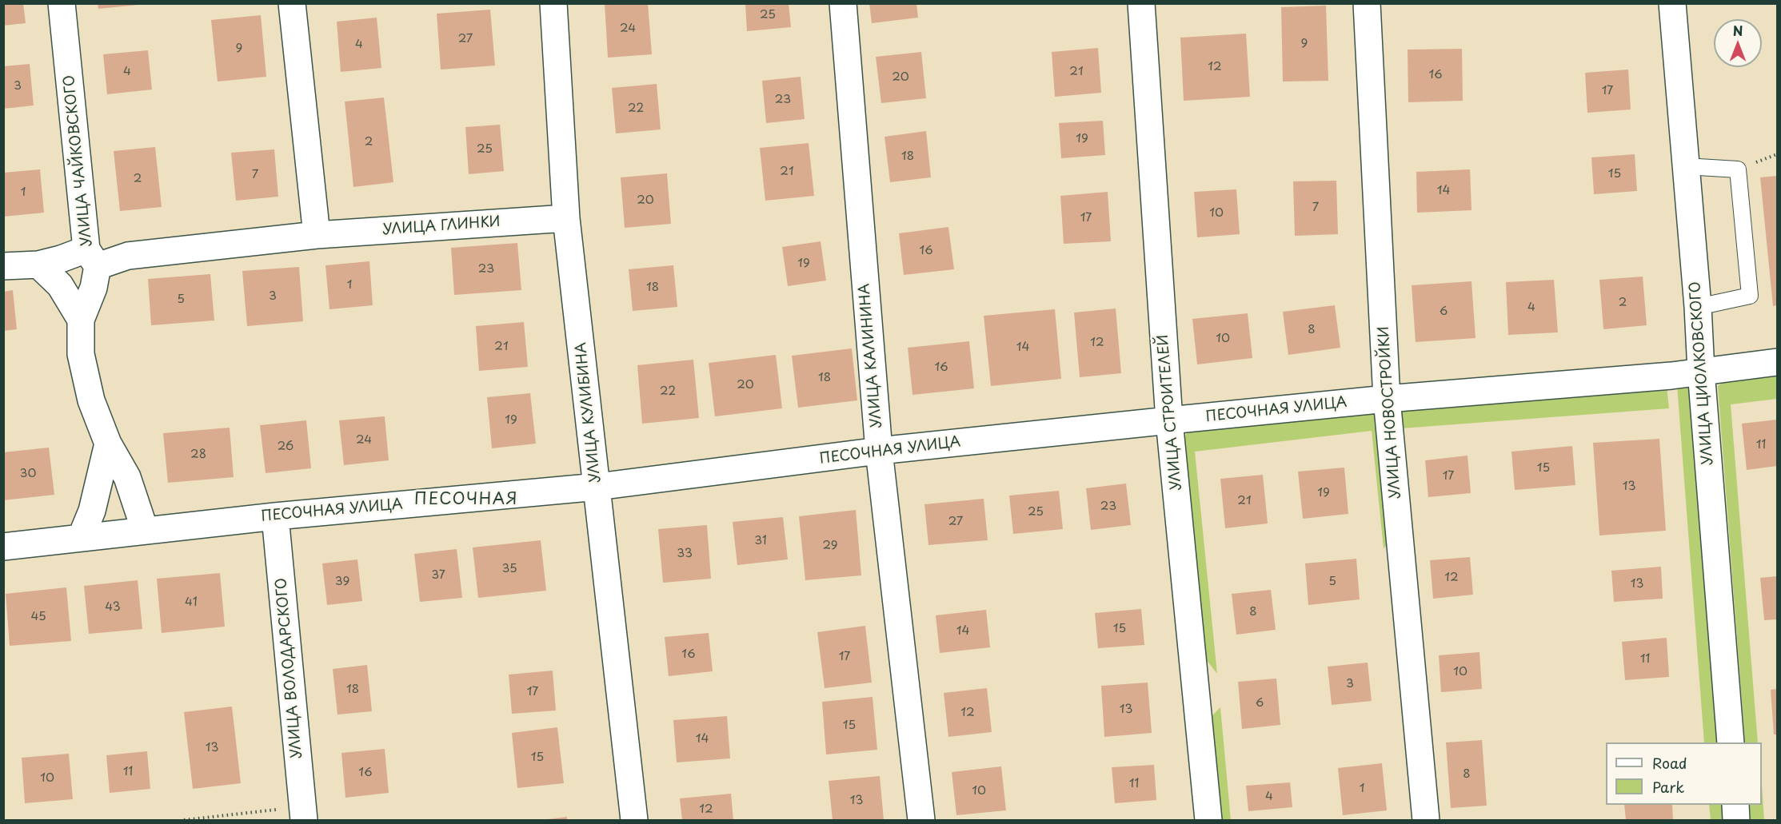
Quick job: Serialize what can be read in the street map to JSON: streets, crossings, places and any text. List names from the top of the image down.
{
  "streets": {
    "street": [
      "УЛИЦА ЧАЙКОВСКОГО",
      "УЛИЦА ГЛИНКИ",
      "УЛИЦА КАЛИНИНА",
      "УЛИЦА ЦИОЛКОВСКОГО",
      "ПЕСОЧНАЯ УЛИЦА",
      "УЛИЦА КУЛИБИНА",
      "УЛИЦА СТРОИТЕЛЕЙ",
      "УЛИЦА НОВОСТРОЙКИ",
      "УЛИЦА ВОЛОДАРСКОГО"
    ]
  },
  "crossings": [
    ["УЛИЦА ЧАЙКОВСКОГО", "УЛИЦА ГЛИНКИ"],
    ["УЛИЦА ЧАЙКОВСКОГО", "ПЕСОЧНАЯ УЛИЦА"],
    ["УЛИЦА ГЛИНКИ", "УЛИЦА КУЛИБИНА"],
    ["УЛИЦА КАЛИНИНА", "ПЕСОЧНАЯ УЛИЦА"],
    ["УЛИЦА ЦИОЛКОВСКОГО", "ПЕСОЧНАЯ УЛИЦА"],
    ["ПЕСОЧНАЯ УЛИЦА", "УЛИЦА КУЛИБИНА"],
    ["ПЕСОЧНАЯ УЛИЦА", "УЛИЦА СТРОИТЕЛЕЙ"],
    ["ПЕСОЧНАЯ УЛИЦА", "УЛИЦА НОВОСТРОЙКИ"],
    ["ПЕСОЧНАЯ УЛИЦА", "УЛИЦА ВОЛОДАРСКОГО"]
  ],
  "districts": ["ПЕСОЧНАЯ"],
  "house_numbers": [
    "25",
    "24",
    "27",
    "9",
    "4",
    "9",
    "12",
    "4",
    "21",
    "16",
    "20",
    "3",
    "17",
    "23",
    "22",
    "19",
    "2",
    "25",
    "18",
    "21",
    "15",
    "7",
    "2",
    "14",
    "1",
    "20",
    "7",
    "10",
    "17",
    "16",
    "19",
    "23",
    "1",
    "18",
    "3",
    "5",
    "2",
    "4",
    "6",
    "8",
    "10",
    "12",
    "21",
    "14",
    "16",
    "18",
    "20",
    "22",
    "19",
    "24",
    "11",
    "26",
    "28",
    "15",
    "30",
    "17",
    "13",
    "19",
    "21",
    "23",
    "25",
    "27",
    "31",
    "29",
    "33",
    "35",
    "37",
    "12",
    "39",
    "5",
    "13",
    "41",
    "43",
    "8",
    "45",
    "15",
    "14",
    "16",
    "17",
    "11",
    "10",
    "3",
    "18",
    "17",
    "6",
    "13",
    "12",
    "15",
    "14",
    "13",
    "15",
    "11",
    "16",
    "8",
    "10",
    "11",
    "1",
    "10",
    "4",
    "13",
    "12"
  ],
  "legend": ["Road", "Park"],
  "north": "top"
}
